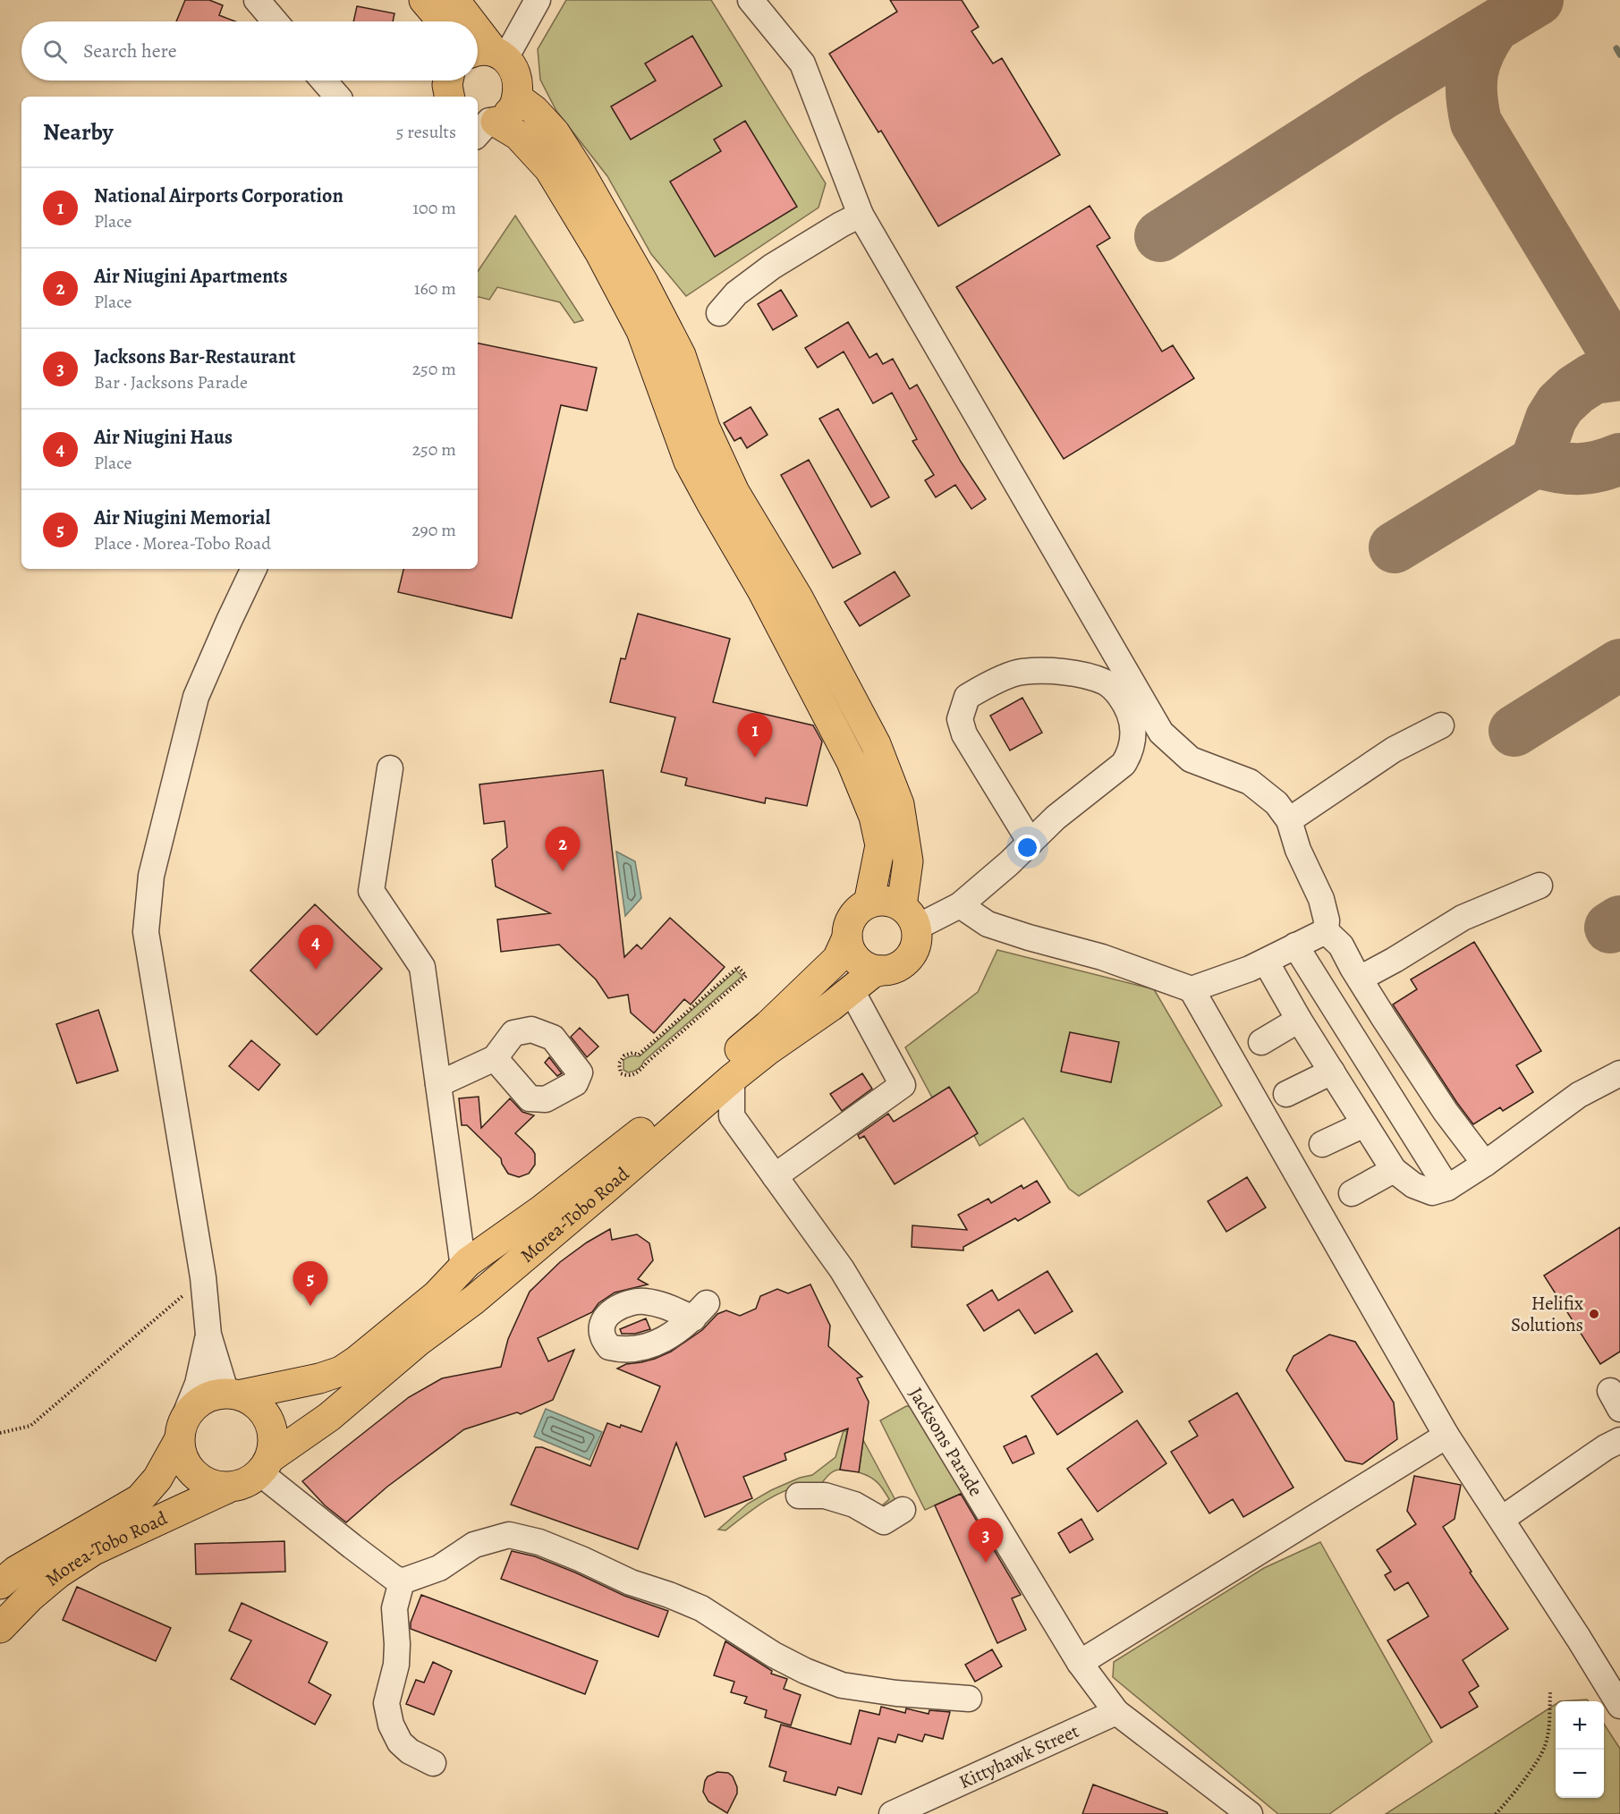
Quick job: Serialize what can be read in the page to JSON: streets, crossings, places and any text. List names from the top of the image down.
{
  "streets": {
    "main road": ["Morea-Tobo Road"],
    "street": ["Jacksons Parade", "Kittyhawk Street"]
  },
  "crossings": [
    ["Jacksons Parade", "Kittyhawk Street"]
  ],
  "places": ["Helifix Solutions"],
  "page": {
    "search": "Search here",
    "heading": ["Nearby", "5 results"],
    "list": [
      {
        "mark": "1",
        "name": "National Airports Corporation",
        "note": "Place",
        "value": "100 m"
      },
      {
        "mark": "2",
        "name": "Air Niugini Apartments",
        "note": "Place",
        "value": "160 m"
      },
      {
        "mark": "3",
        "name": "Jacksons Bar-Restaurant",
        "note": "Bar · Jacksons Parade",
        "value": "250 m"
      },
      {
        "mark": "4",
        "name": "Air Niugini Haus",
        "note": "Place",
        "value": "250 m"
      },
      {
        "mark": "5",
        "name": "Air Niugini Memorial",
        "note": "Place · Morea-Tobo Road",
        "value": "290 m"
      }
    ],
    "pins": [
      "1",
      "2",
      "4",
      "5",
      "3"
    ],
    "map_buttons": ["+", "−"]
  }
}
